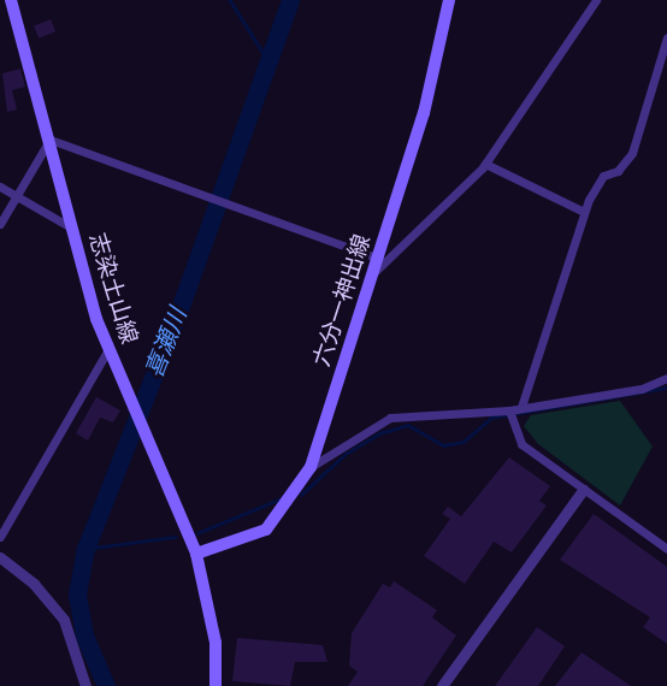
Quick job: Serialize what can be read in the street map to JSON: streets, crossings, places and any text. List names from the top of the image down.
{
  "streets": {
    "main road": ["志染土山線", "六分一神出線"]
  },
  "crossings": [
    ["志染土山線", "六分一神出線"]
  ],
  "water": ["喜瀬川"]
}
